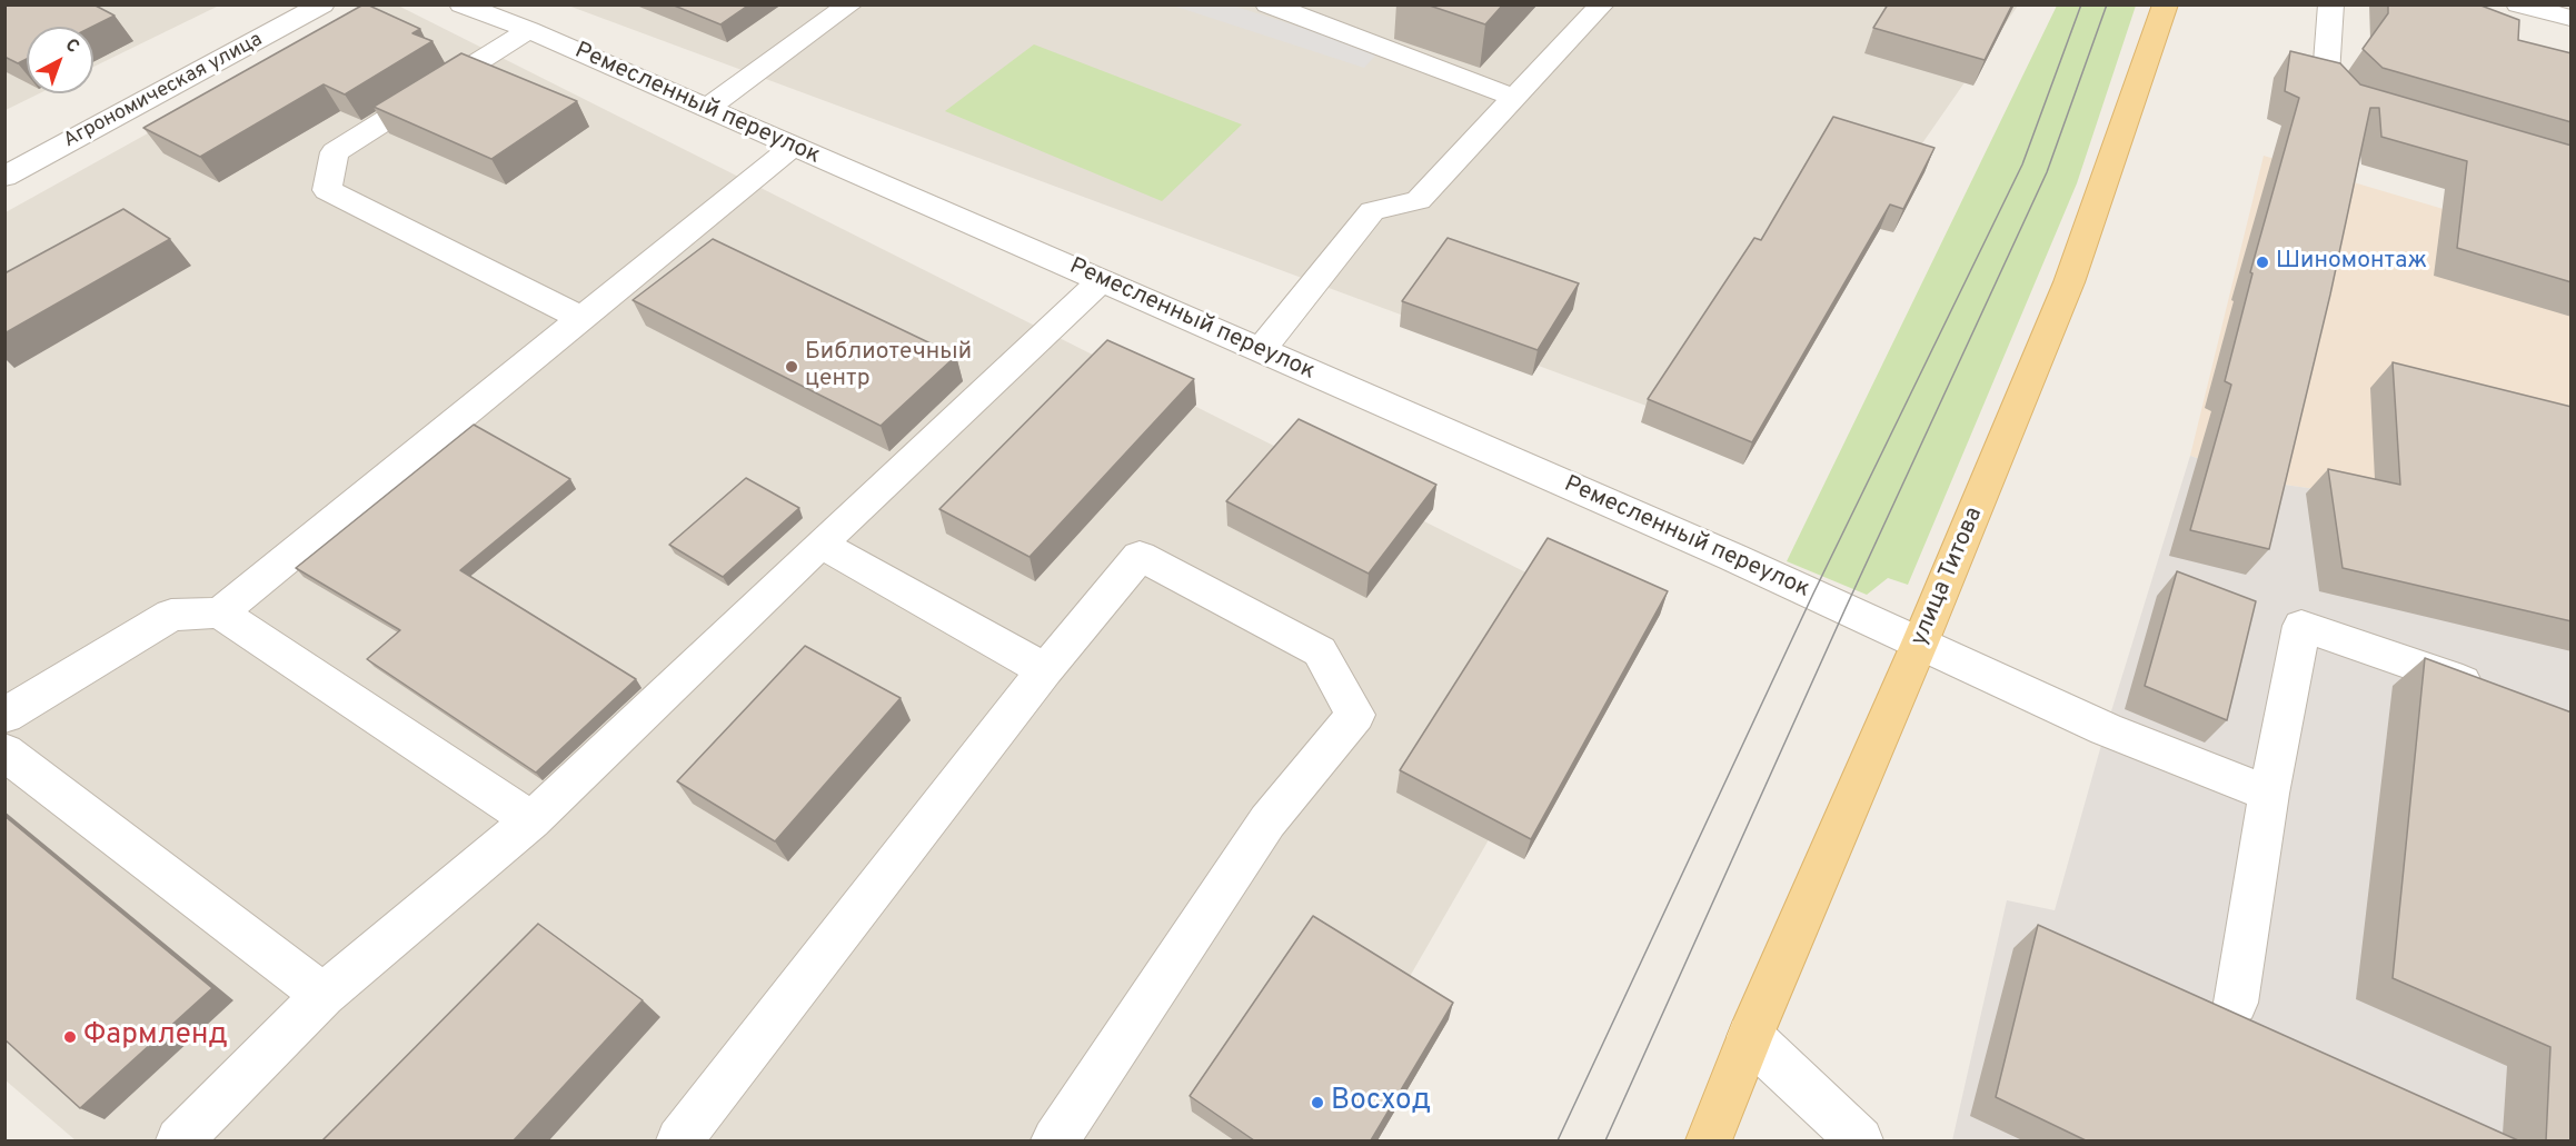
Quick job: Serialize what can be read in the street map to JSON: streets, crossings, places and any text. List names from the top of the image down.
{
  "streets": {
    "main road": ["улица Титова"],
    "street": ["Агрономическая улица", "Ремесленный переулок"]
  },
  "crossings": [
    ["Ремесленный переулок", "улица Титова"]
  ],
  "places": [
    "Шиномонтаж",
    "Библиотечный центр",
    "Фармленд",
    "Восход"
  ],
  "north": "top right"
}
